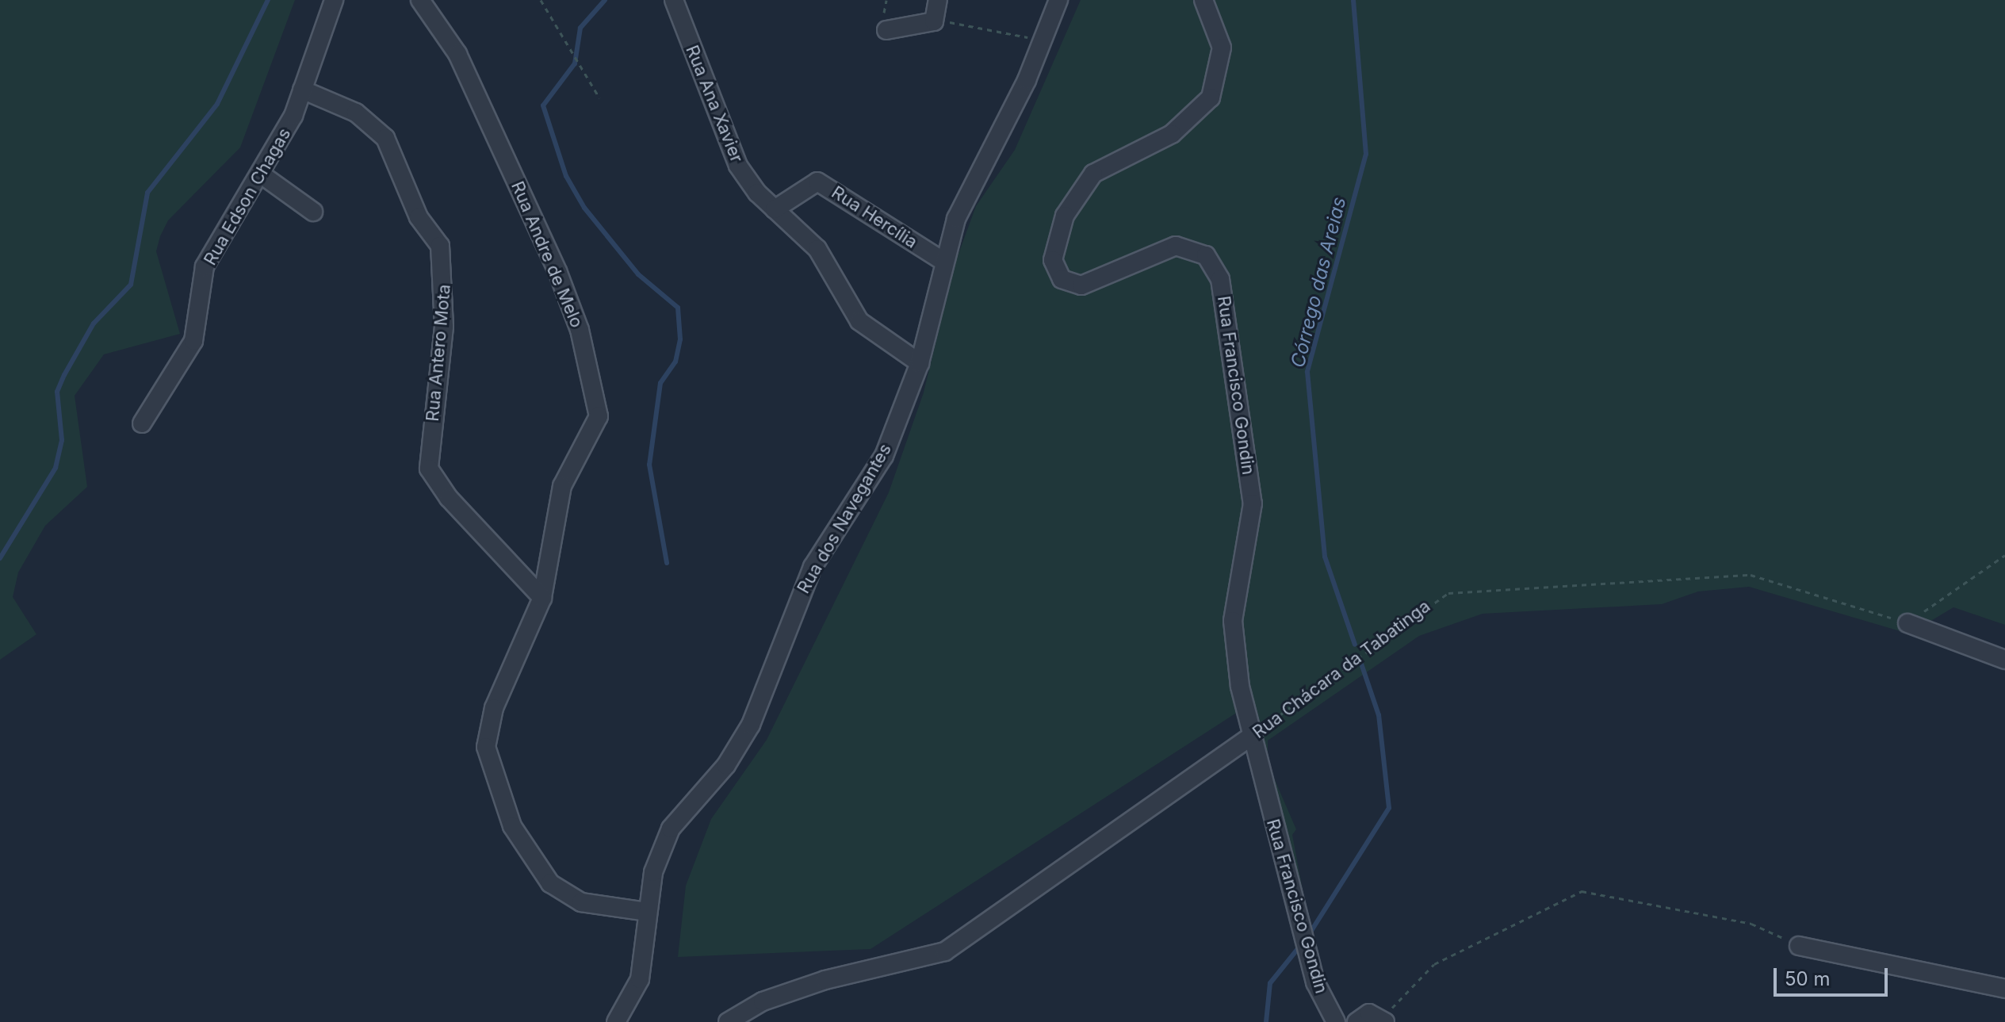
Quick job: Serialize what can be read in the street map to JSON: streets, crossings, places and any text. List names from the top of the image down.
{
  "streets": {
    "street": [
      "Rua Ana Xavier",
      "Rua Edson Chagas",
      "Rua Hercília",
      "Rua Andre de Melo",
      "Rua Antero Mota",
      "Rua Francisco Gondin",
      "Rua dos Navegantes",
      "Rua Chácara da Tabatinga"
    ]
  },
  "crossings": [
    ["Rua Ana Xavier", "Rua Hercília"],
    ["Rua Ana Xavier", "Rua dos Navegantes"],
    ["Rua Edson Chagas", "Rua Antero Mota"],
    ["Rua Hercília", "Rua dos Navegantes"],
    ["Rua Andre de Melo", "Rua Antero Mota"],
    ["Rua Andre de Melo", "Rua dos Navegantes"],
    ["Rua Francisco Gondin", "Rua Chácara da Tabatinga"]
  ],
  "water": ["Córrego das Areias"],
  "scale_bar": "50 m"
}
